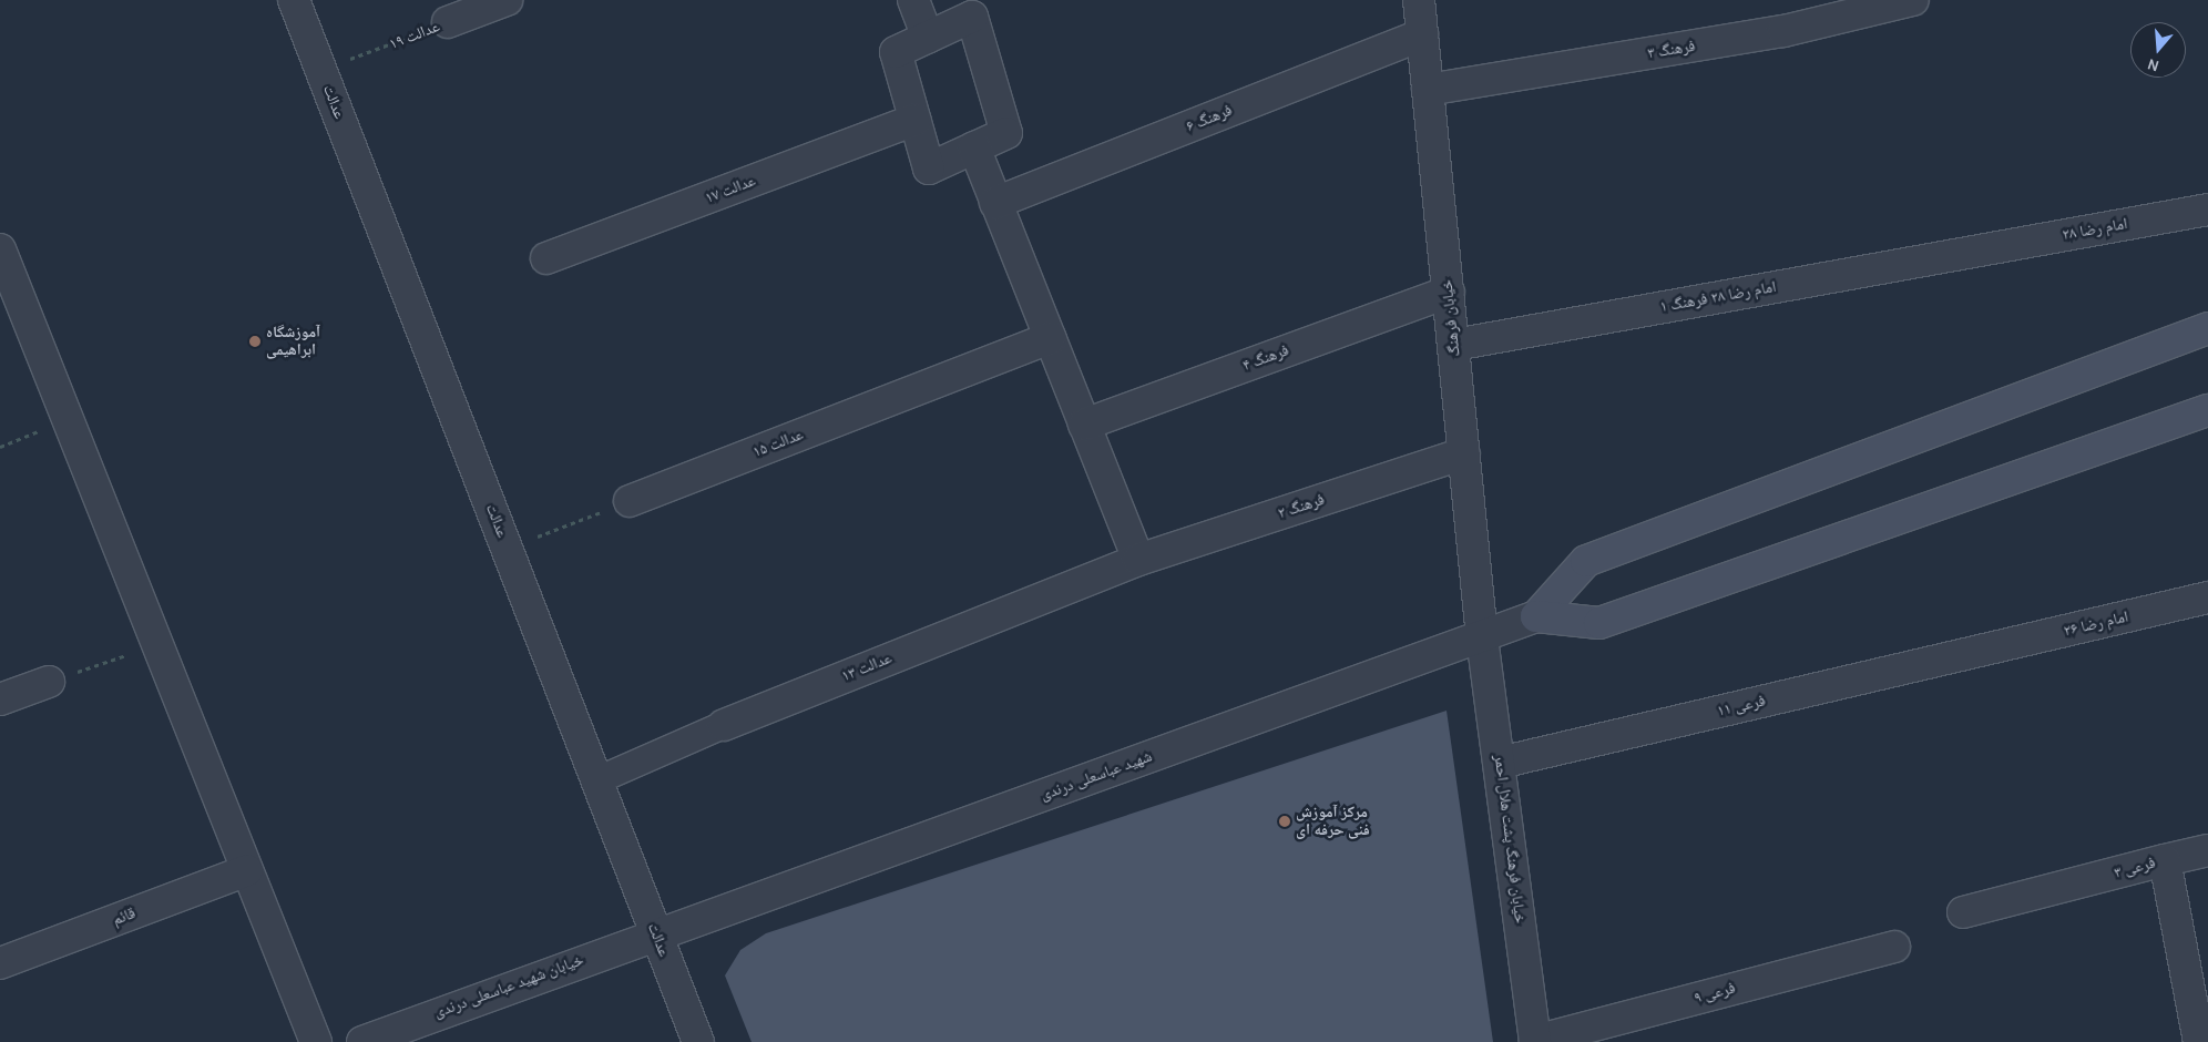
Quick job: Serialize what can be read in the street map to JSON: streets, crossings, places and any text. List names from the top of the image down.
{
  "streets": {
    "street": [
      "عدالت ۱۹",
      "فرهنگ ۳",
      "عدالت",
      "فرهنگ ۶",
      "عدالت ۱۷",
      "امام رضا ۲۸",
      "امام رضا ۲۸ فرهنگ ۱",
      "خیابان فرهنگ",
      "فرهنگ ۴",
      "عدالت ۱۵",
      "فرهنگ ۲",
      "امام رضا ۲۶",
      "عدالت ۱۳",
      "فرعی ۱۱",
      "شهید عباسعلی درندی",
      "خیابان فرهنگ پشت هلال احمر",
      "فرعی ۳",
      "قائم",
      "خیابان شهید عباسعلی درندی",
      "فرعی ۹"
    ]
  },
  "crossings": [
    ["عدالت ۱۹", "عدالت"],
    ["فرهنگ ۳", "خیابان فرهنگ"],
    ["عدالت", "عدالت ۱۳"],
    ["عدالت", "شهید عباسعلی درندی"],
    ["عدالت", "خیابان شهید عباسعلی درندی"],
    ["فرهنگ ۶", "خیابان فرهنگ"],
    ["امام رضا ۲۸", "امام رضا ۲۸ فرهنگ ۱"],
    ["امام رضا ۲۸ فرهنگ ۱", "خیابان فرهنگ"],
    ["خیابان فرهنگ", "فرهنگ ۴"],
    ["خیابان فرهنگ", "فرهنگ ۲"],
    ["خیابان فرهنگ", "شهید عباسعلی درندی"],
    ["خیابان فرهنگ", "خیابان فرهنگ پشت هلال احمر"],
    ["فرهنگ ۲", "عدالت ۱۳"],
    ["امام رضا ۲۶", "فرعی ۱۱"],
    ["فرعی ۱۱", "خیابان فرهنگ پشت هلال احمر"],
    ["شهید عباسعلی درندی", "خیابان فرهنگ پشت هلال احمر"],
    ["شهید عباسعلی درندی", "خیابان شهید عباسعلی درندی"],
    ["خیابان فرهنگ پشت هلال احمر", "فرعی ۹"]
  ],
  "places": ["آموزشگاه ابراهیمی", "مرکز آموزش فنی حرفه ای"],
  "north": "bottom"
}
